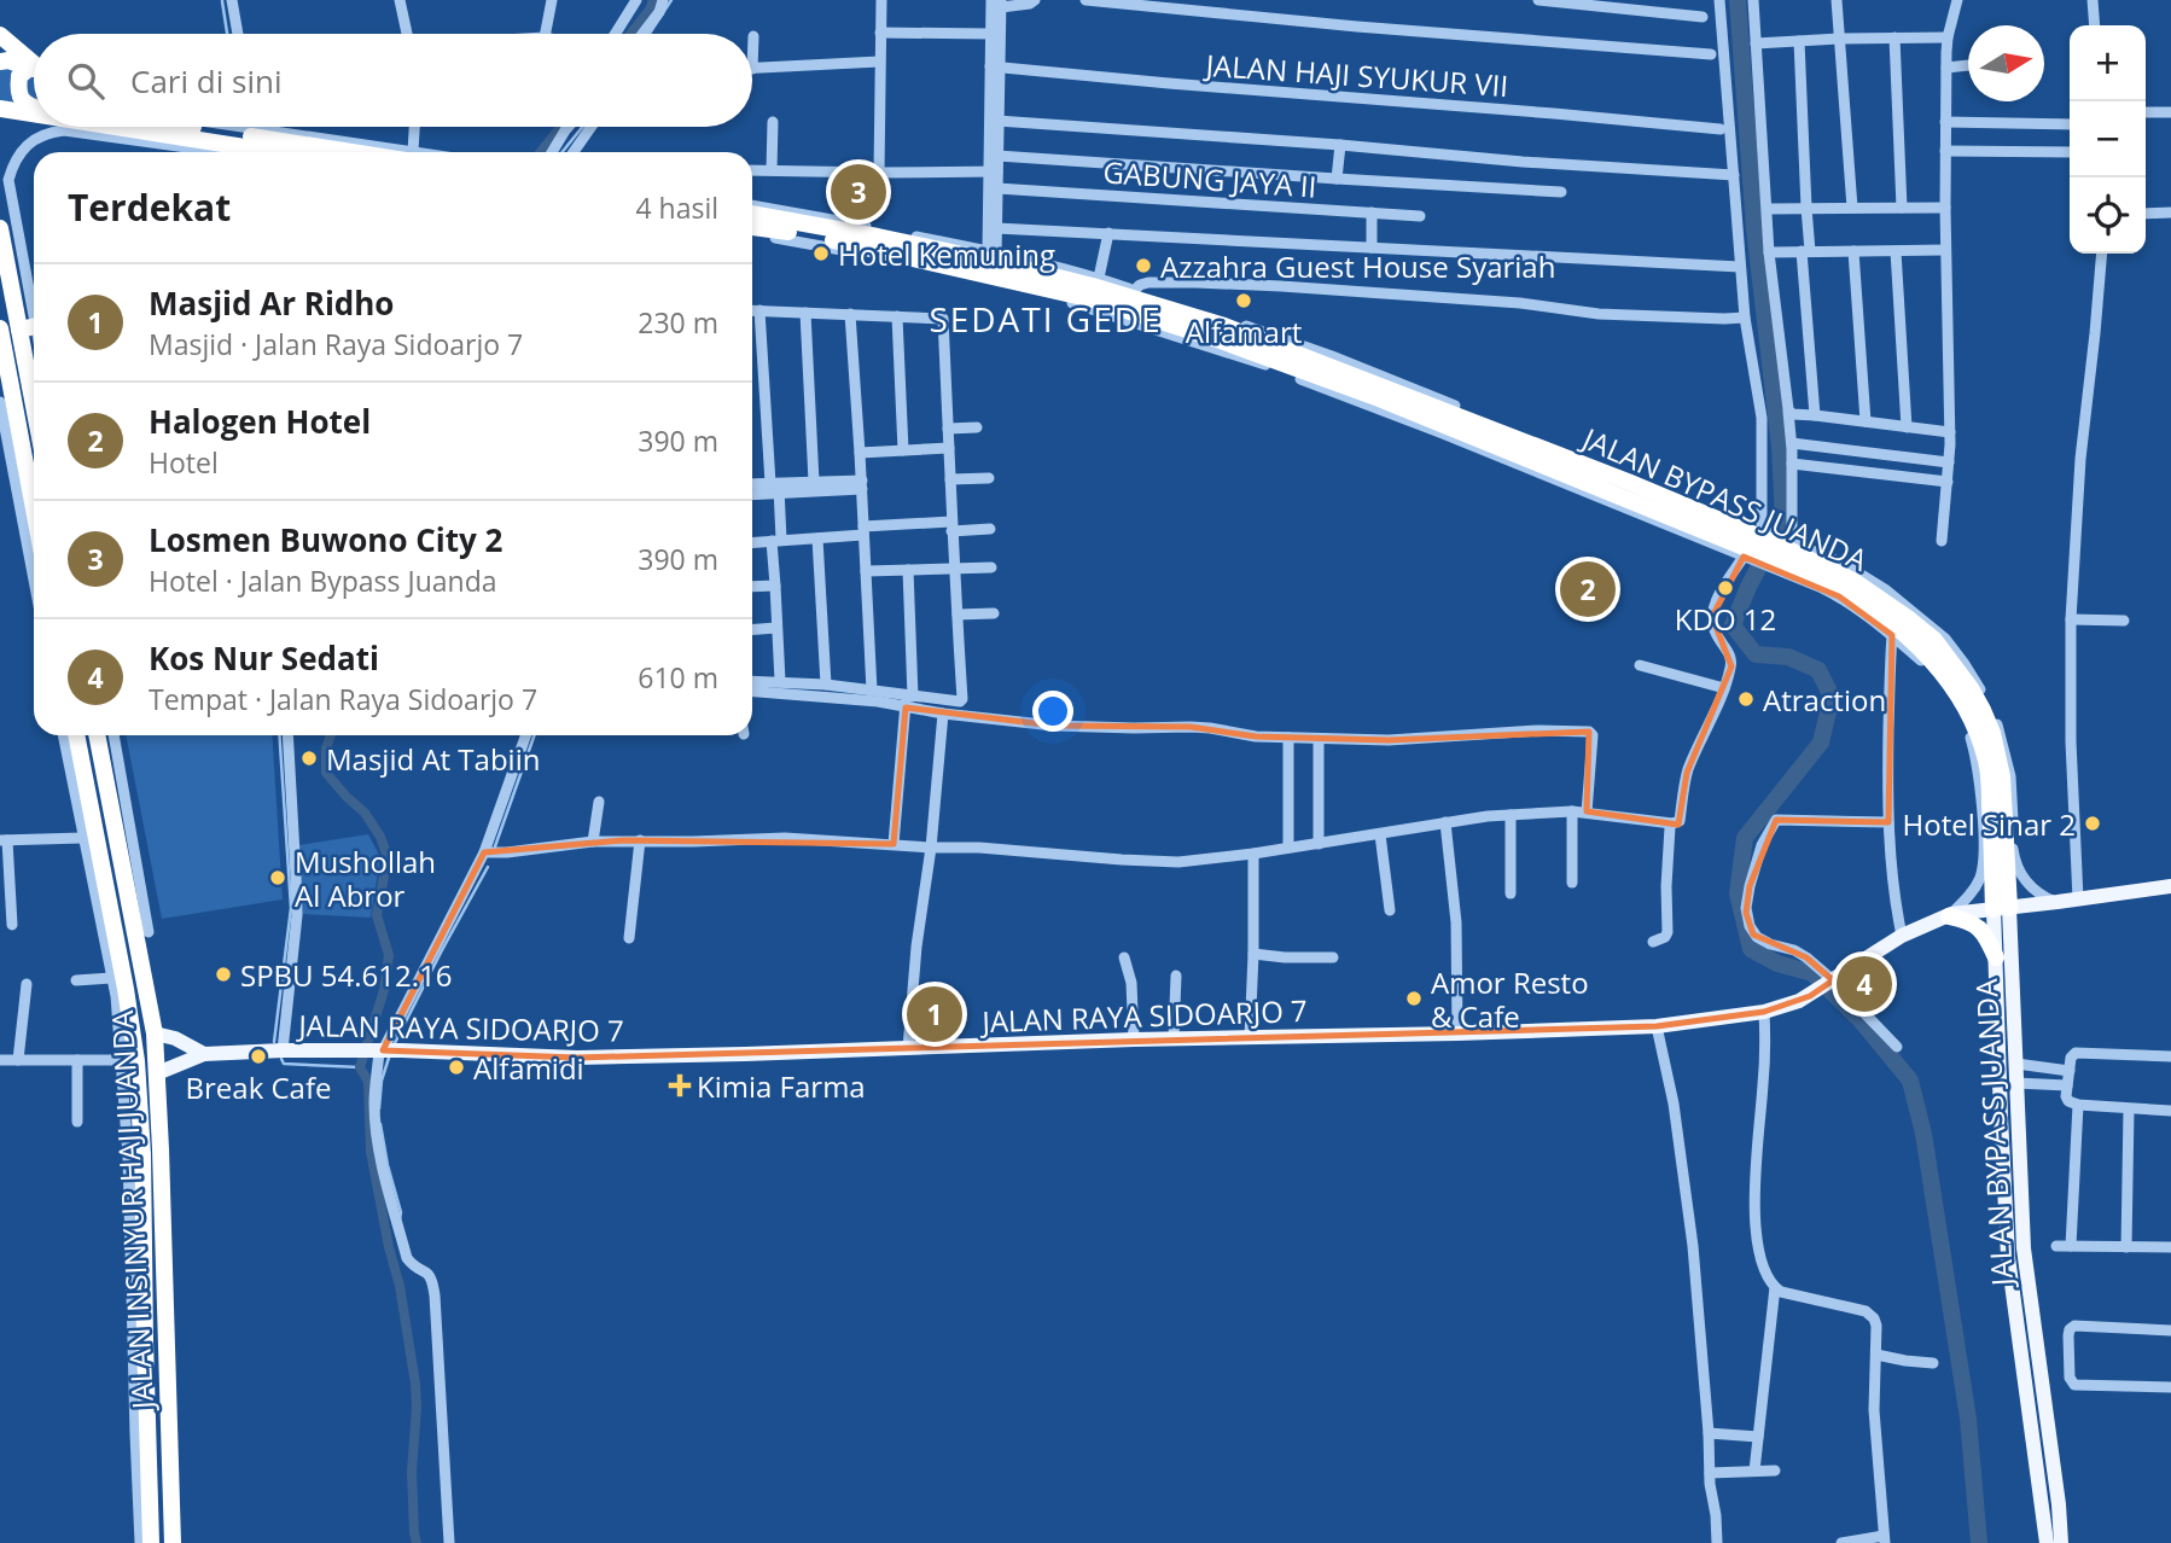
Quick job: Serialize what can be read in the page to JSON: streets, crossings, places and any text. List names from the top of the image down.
{
  "streets": {
    "highway": ["JALAN BYPASS JUANDA", "JALAN INSINYUR HAJI JUANDA"],
    "main road": ["JALAN RAYA SIDOARJO 7"],
    "street": ["JALAN HAJI SYUKUR VII", "GABUNG JAYA II"]
  },
  "crossings": [
    ["JALAN BYPASS JUANDA", "JALAN RAYA SIDOARJO 7"],
    ["JALAN RAYA SIDOARJO 7", "JALAN INSINYUR HAJI JUANDA"]
  ],
  "districts": ["SEDATI GEDE"],
  "places": {
    "other": [
      "Hotel Kemuning",
      "Azzahra Guest House Syariah",
      "Alfamart",
      "KDO 12",
      "Atraction",
      "Masjid At Tabiin",
      "Hotel Sinar 2",
      "Mushollah Al Abror",
      "SPBU 54.612.16",
      "Amor Resto & Cafe",
      "Break Cafe",
      "Alfamidi"
    ],
    "health": ["Kimia Farma"]
  },
  "north": "right",
  "page": {
    "map_buttons": ["+", "−"],
    "search": "Cari di sini",
    "heading": ["Terdekat", "4 hasil"],
    "pins": [
      "3",
      "2",
      "4",
      "1"
    ],
    "list": [
      {
        "mark": "1",
        "name": "Masjid Ar Ridho",
        "note": "Masjid · Jalan Raya Sidoarjo 7",
        "value": "230 m"
      },
      {
        "mark": "2",
        "name": "Halogen Hotel",
        "note": "Hotel",
        "value": "390 m"
      },
      {
        "mark": "3",
        "name": "Losmen Buwono City 2",
        "note": "Hotel · Jalan Bypass Juanda",
        "value": "390 m"
      },
      {
        "mark": "4",
        "name": "Kos Nur Sedati",
        "note": "Tempat · Jalan Raya Sidoarjo 7",
        "value": "610 m"
      }
    ]
  }
}
